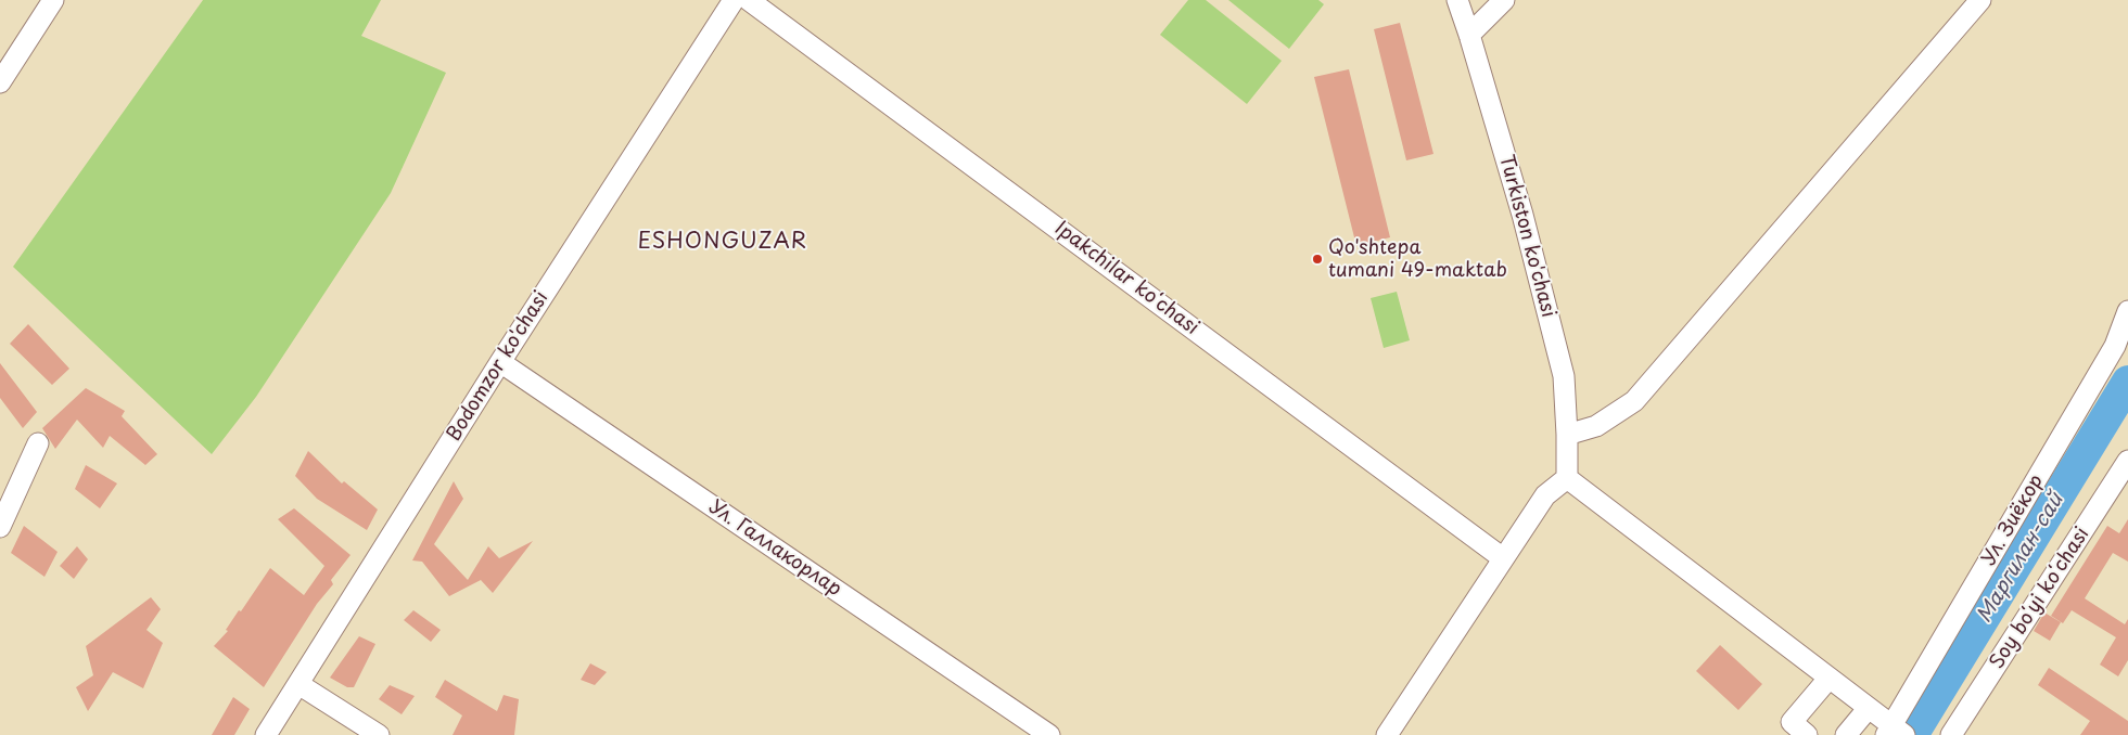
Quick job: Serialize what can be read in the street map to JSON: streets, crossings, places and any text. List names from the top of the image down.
{
  "streets": {
    "street": [
      "Turkiston ko'chasi",
      "Ipakchilar koʻchasi",
      "Bodomzor ko'chasi",
      "Ул. Зиёкор",
      "Ул. Галлакорлар",
      "Soy boʻyi koʻchasi"
    ]
  },
  "crossings": [
    ["Bodomzor ko'chasi", "Ул. Галлакорлар"]
  ],
  "districts": ["ESHONGUZAR"],
  "water": ["Маргилан-сай"],
  "places": ["Qo'shtepa tumani 49-maktab"]
}
